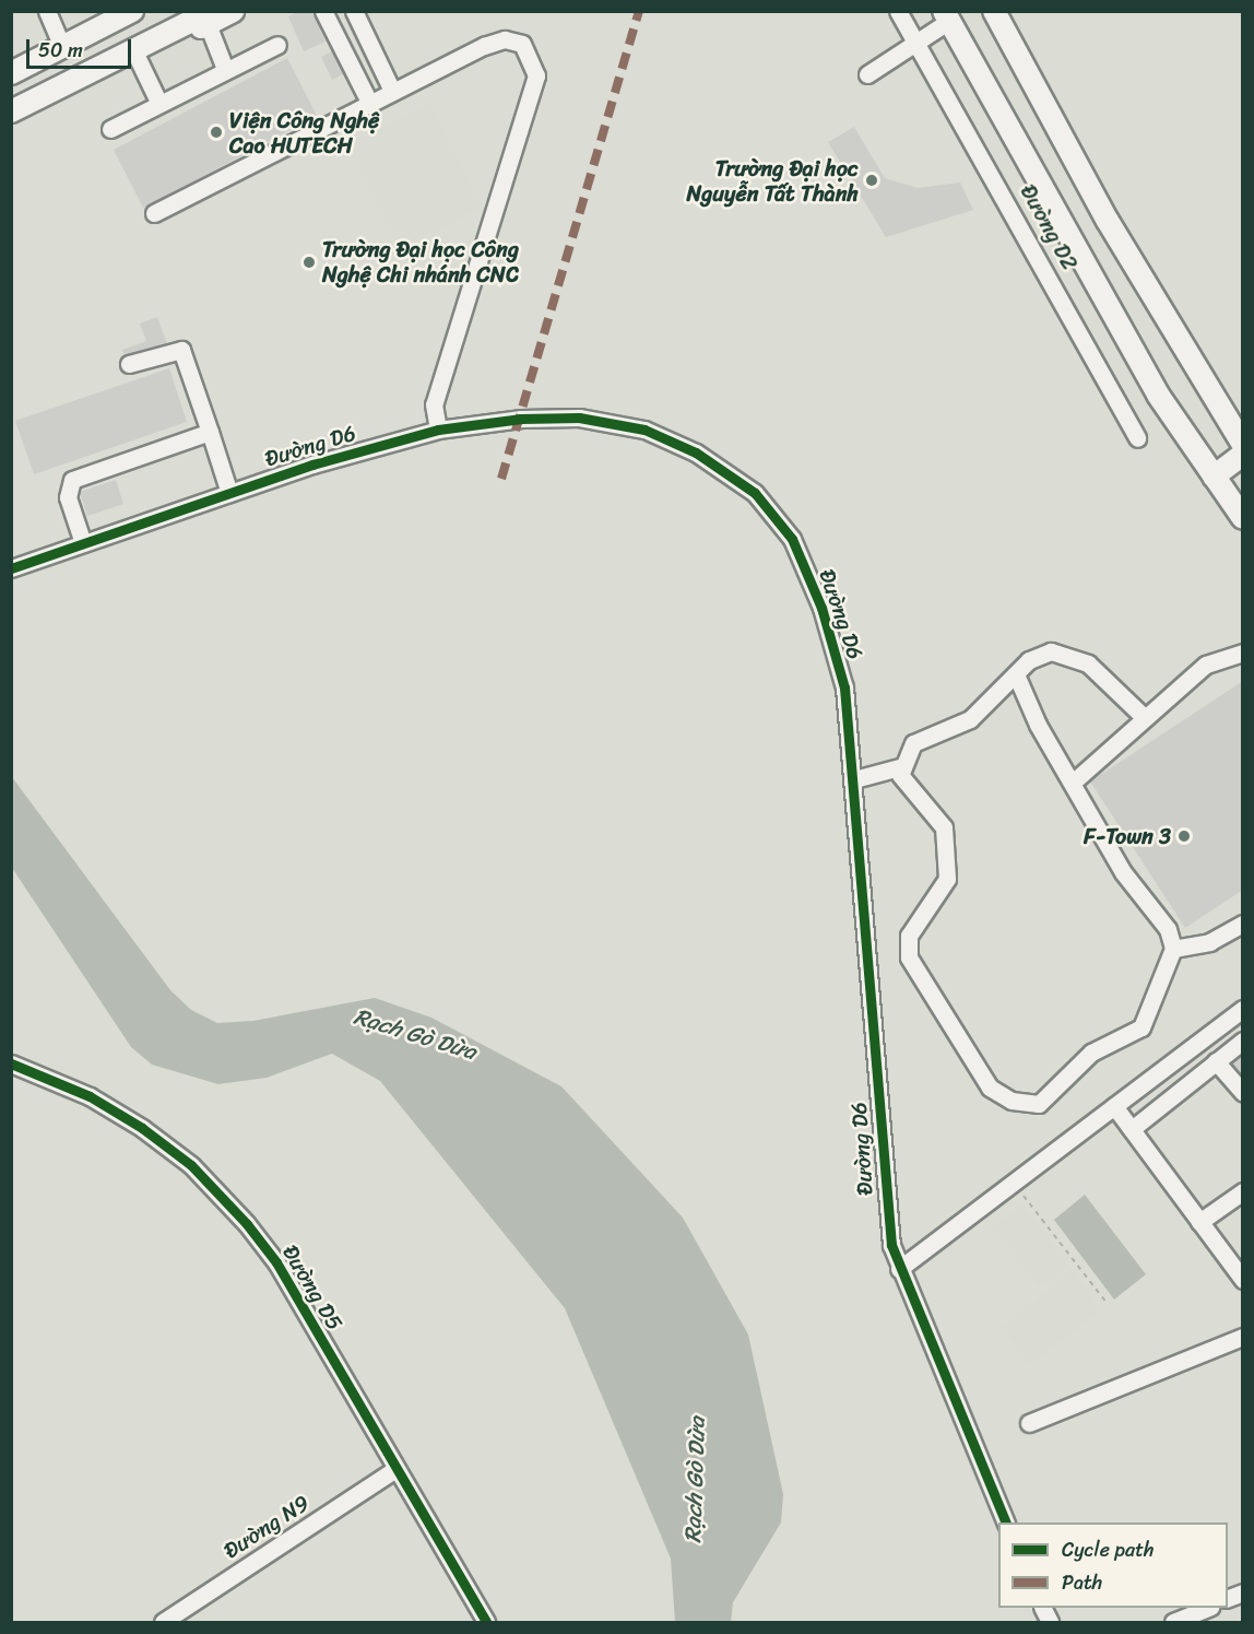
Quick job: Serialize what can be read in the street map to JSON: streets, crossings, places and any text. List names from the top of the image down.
{
  "streets": {
    "main road": ["Đường D2"],
    "street": ["Đường D6", "Đường D5", "Đường N9"]
  },
  "crossings": [
    ["Đường D5", "Đường N9"]
  ],
  "water": ["Rạch Gò Dừa"],
  "places": [
    "Viện Công Nghệ Cao HUTECH",
    "Trường Đại học Nguyễn Tất Thành",
    "Trường Đại học Công Nghệ Chi nhánh CNC",
    "F-Town 3"
  ],
  "legend": ["Cycle path", "Path"],
  "scale_bar": "50 m"
}
